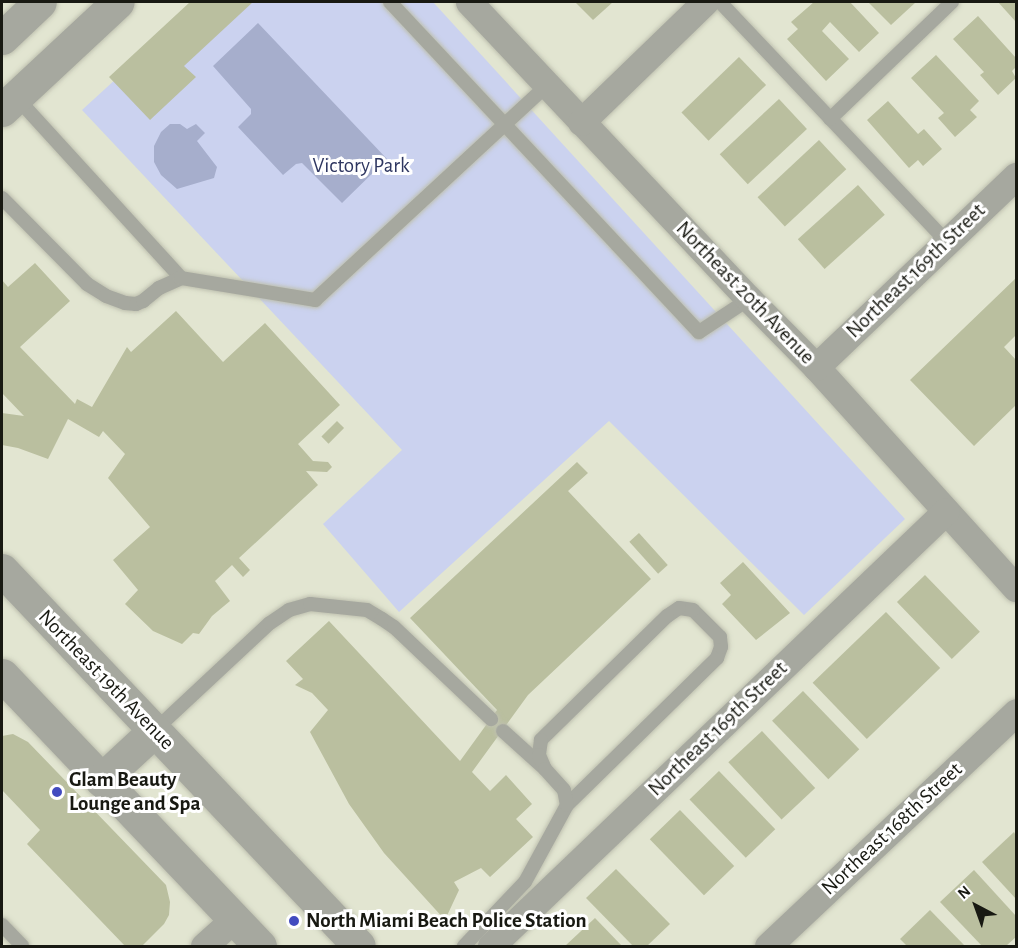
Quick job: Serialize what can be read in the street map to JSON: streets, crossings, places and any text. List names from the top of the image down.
{
  "streets": {
    "street": [
      "Northeast 169th Street",
      "Northeast 20th Avenue",
      "Northeast 19th Avenue",
      "Northeast 168th Street"
    ]
  },
  "crossings": [
    ["Northeast 169th Street", "Northeast 20th Avenue"]
  ],
  "parks": ["Victory Park"],
  "places": ["Glam Beauty Lounge and Spa", "North Miami Beach Police Station"],
  "north": "top left"
}
